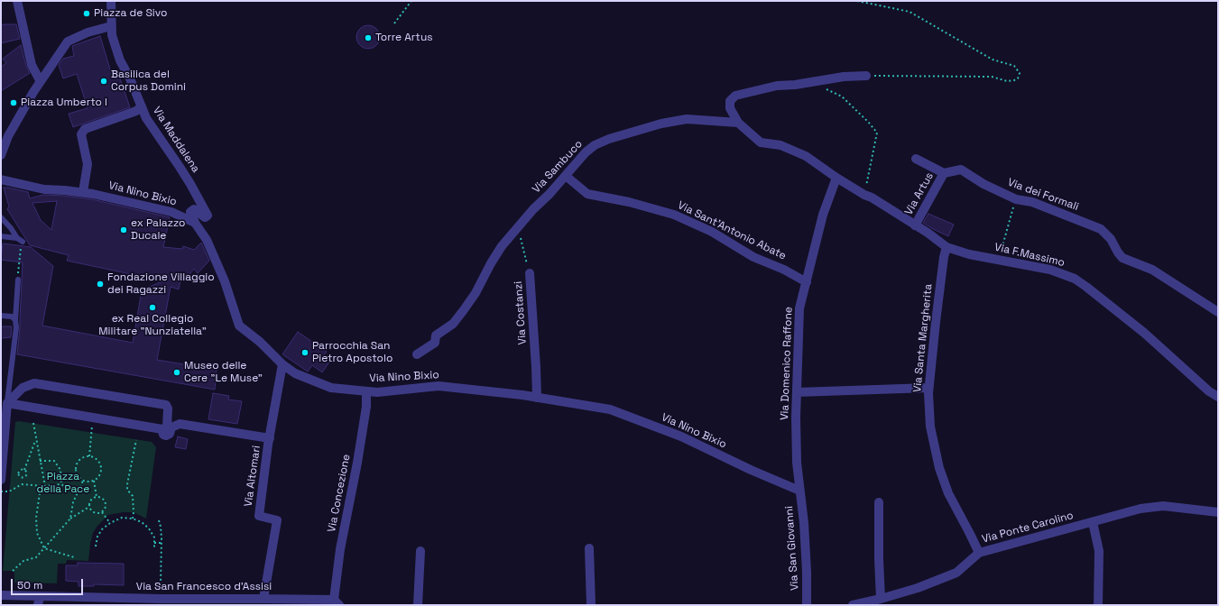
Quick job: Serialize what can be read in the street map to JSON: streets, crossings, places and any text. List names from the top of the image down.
{
  "streets": {
    "street": [
      "Via Maddalena",
      "Via Sambuco",
      "Via Nino Bixio",
      "Via Artus",
      "Via dei Formali",
      "Via Sant'Antonio Abate",
      "Via F.Massimo",
      "Via Costanzi",
      "Via Santa Margherita",
      "Via Domenico Raffone",
      "Via Altomari",
      "Via Concezione",
      "Via Ponte Carolino",
      "Via San Giovanni",
      "Via San Francesco d'Assisi"
    ]
  },
  "crossings": [
    ["Via Maddalena", "Via Nino Bixio"],
    ["Via Sambuco", "Via Sant'Antonio Abate"],
    ["Via Sambuco", "Via Costanzi"],
    ["Via Nino Bixio", "Via Costanzi"],
    ["Via Nino Bixio", "Via Domenico Raffone"],
    ["Via Nino Bixio", "Via Altomari"],
    ["Via Nino Bixio", "Via Concezione"],
    ["Via Nino Bixio", "Via San Giovanni"],
    ["Via Artus", "Via dei Formali"],
    ["Via Artus", "Via F.Massimo"],
    ["Via Sant'Antonio Abate", "Via Domenico Raffone"],
    ["Via F.Massimo", "Via Santa Margherita"],
    ["Via F.Massimo", "Via Domenico Raffone"],
    ["Via Santa Margherita", "Via Ponte Carolino"],
    ["Via Domenico Raffone", "Via San Giovanni"],
    ["Via Altomari", "Via San Francesco d'Assisi"],
    ["Via Concezione", "Via San Francesco d'Assisi"]
  ],
  "parks": ["Piazza della Pace"],
  "places": [
    "Piazza de Sivo",
    "Torre Artus",
    "Basilica del Corpus Domini",
    "Piazza Umberto I",
    "ex Palazzo Ducale",
    "Fondazione Villaggio dei Ragazzi",
    "ex Real Collegio Militare \"Nunziatella\"",
    "Parrocchia San Pietro Apostolo",
    "Museo delle Cere \"Le Muse\""
  ],
  "scale_bar": "50 m"
}
